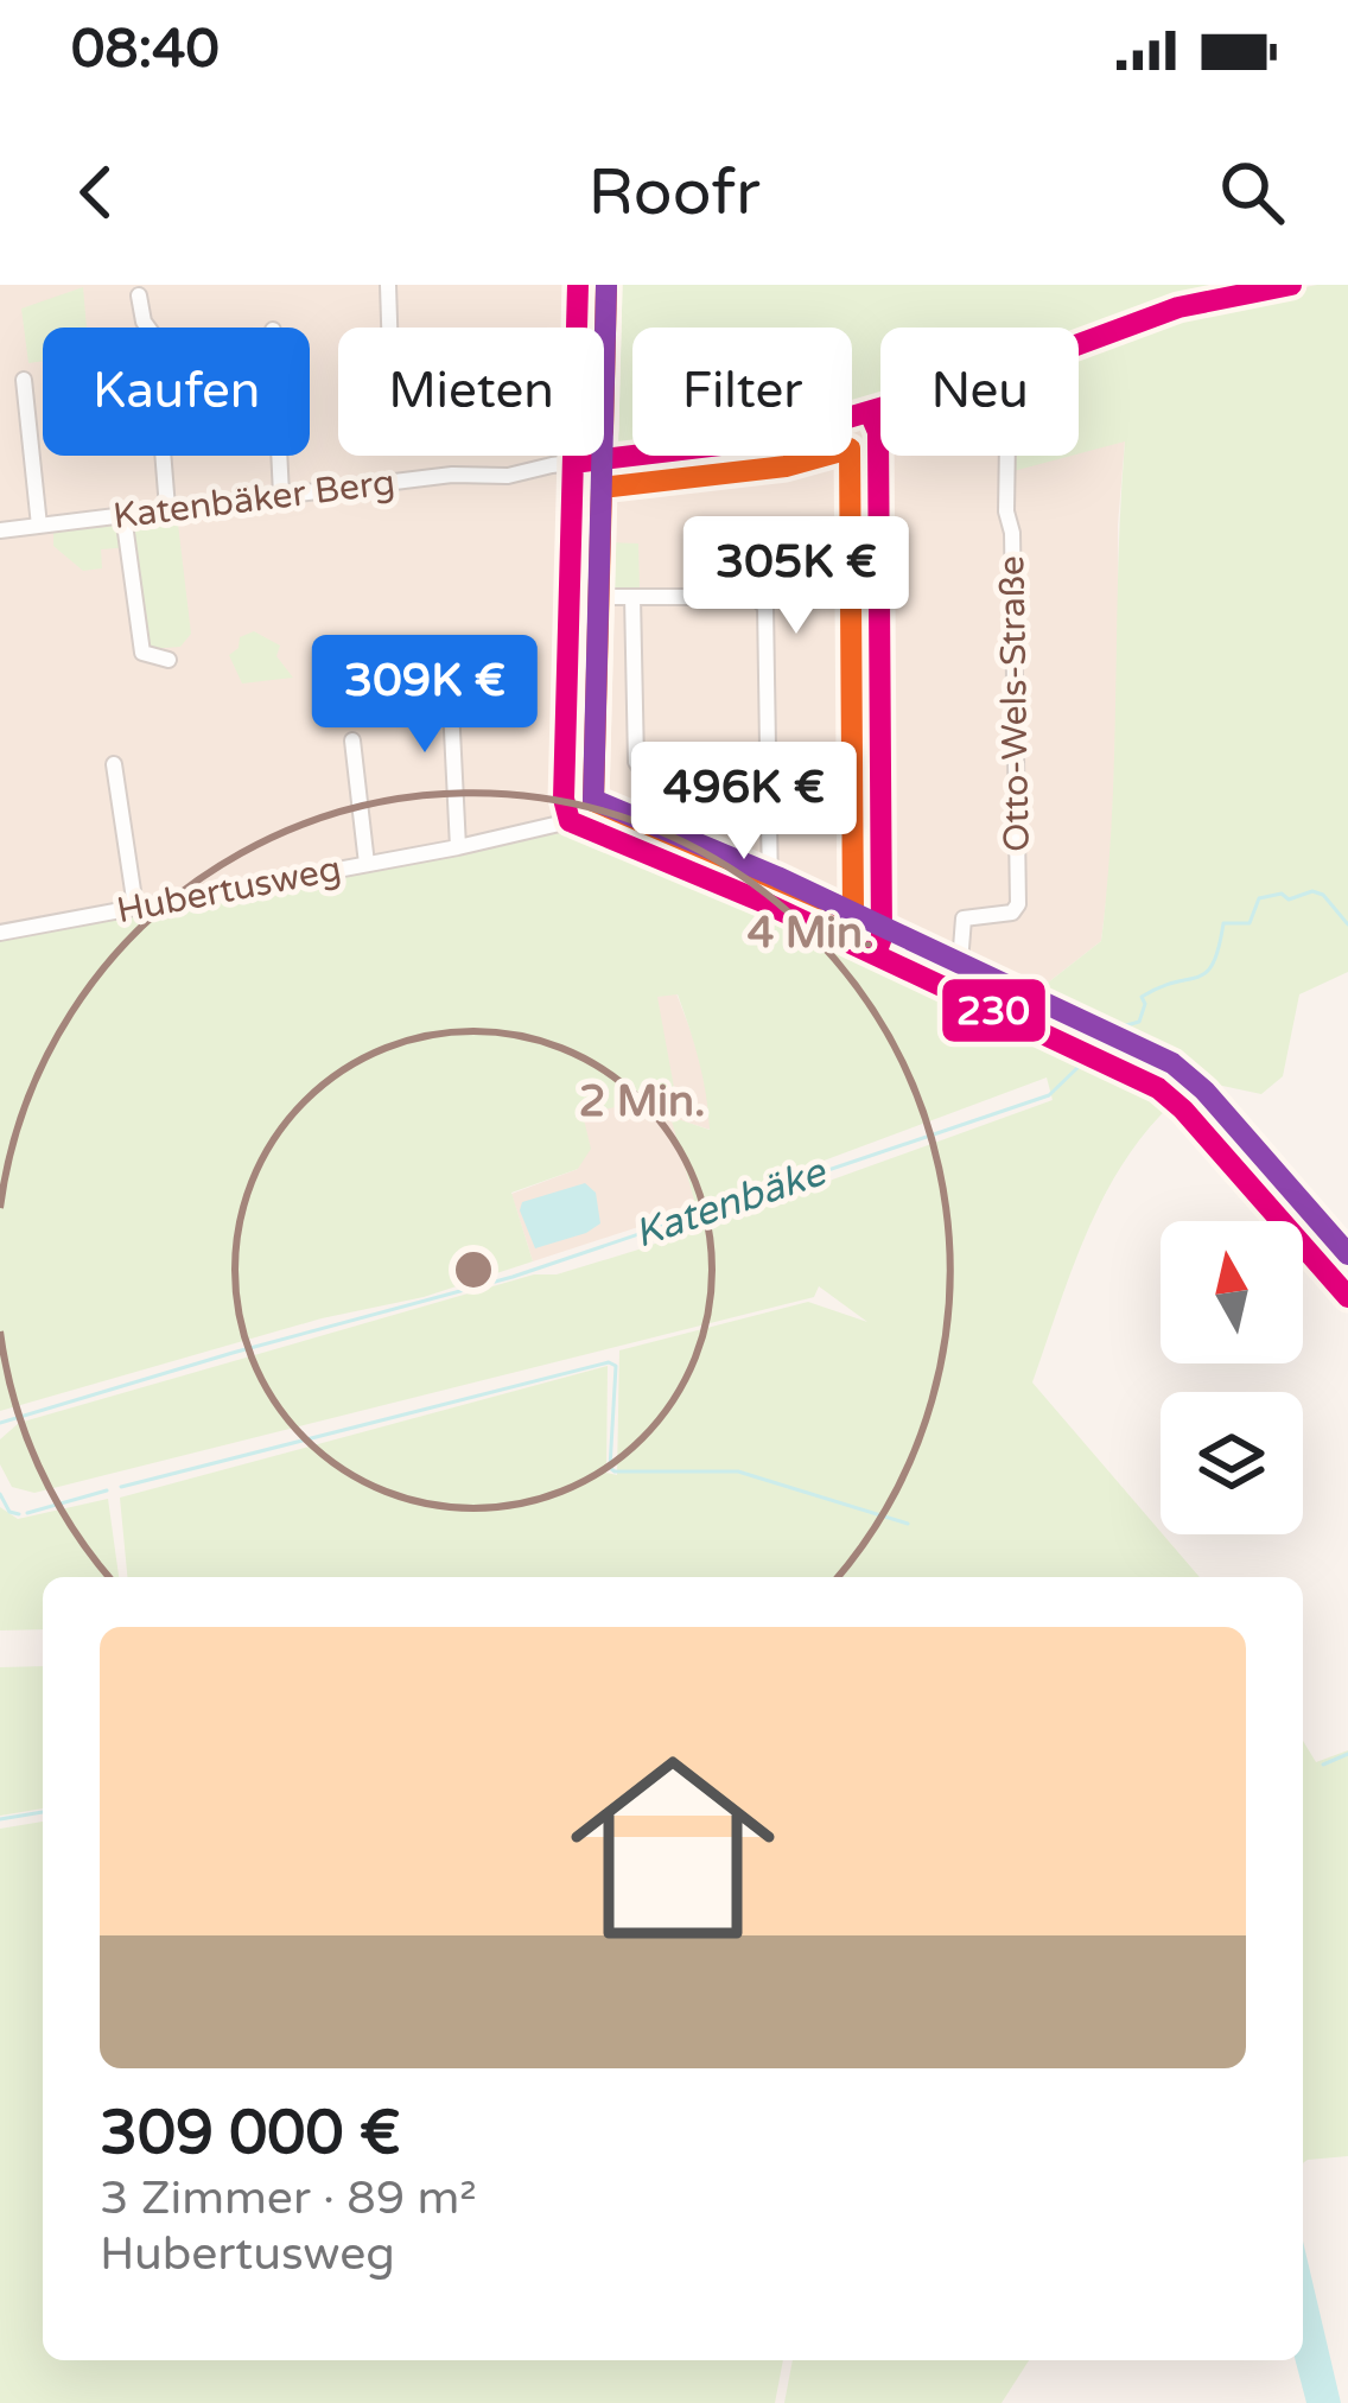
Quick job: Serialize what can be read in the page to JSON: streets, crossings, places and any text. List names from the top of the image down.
{
  "streets": {
    "street": ["Katenbäker Berg", "Otto-Wels-Straße", "Hubertusweg"]
  },
  "water": ["Katenbäke"],
  "lines": ["transit line 230"],
  "north": "top",
  "page": {
    "status": "08:40",
    "header": "Roofr",
    "chip": [
      "Kaufen",
      "Mieten",
      "Filter",
      "Neu"
    ],
    "price": ["305K €", "309K €", "496K €"],
    "list": [
      {
        "name": "309 000 €",
        "note": "3 Zimmer · 89 m² · Hubertusweg"
      }
    ]
  },
  "rings": ["4 Min.", "2 Min."]
}
